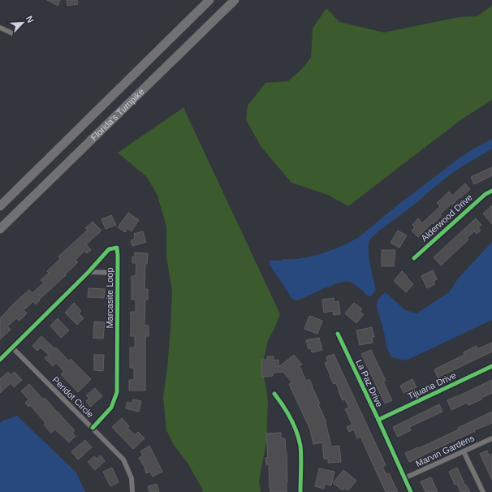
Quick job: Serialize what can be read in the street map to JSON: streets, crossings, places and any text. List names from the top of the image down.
{
  "streets": {
    "highway": ["Florida's Turnpike"],
    "street": [
      "Alderwood Drive",
      "Marcasite Loop",
      "La Paz Drive",
      "Tijuana Drive",
      "Peridot Circle",
      "Marvin Gardens"
    ]
  },
  "crossings": [
    ["Marcasite Loop", "Peridot Circle"],
    ["La Paz Drive", "Tijuana Drive"],
    ["La Paz Drive", "Marvin Gardens"]
  ],
  "north": "top right"
}
